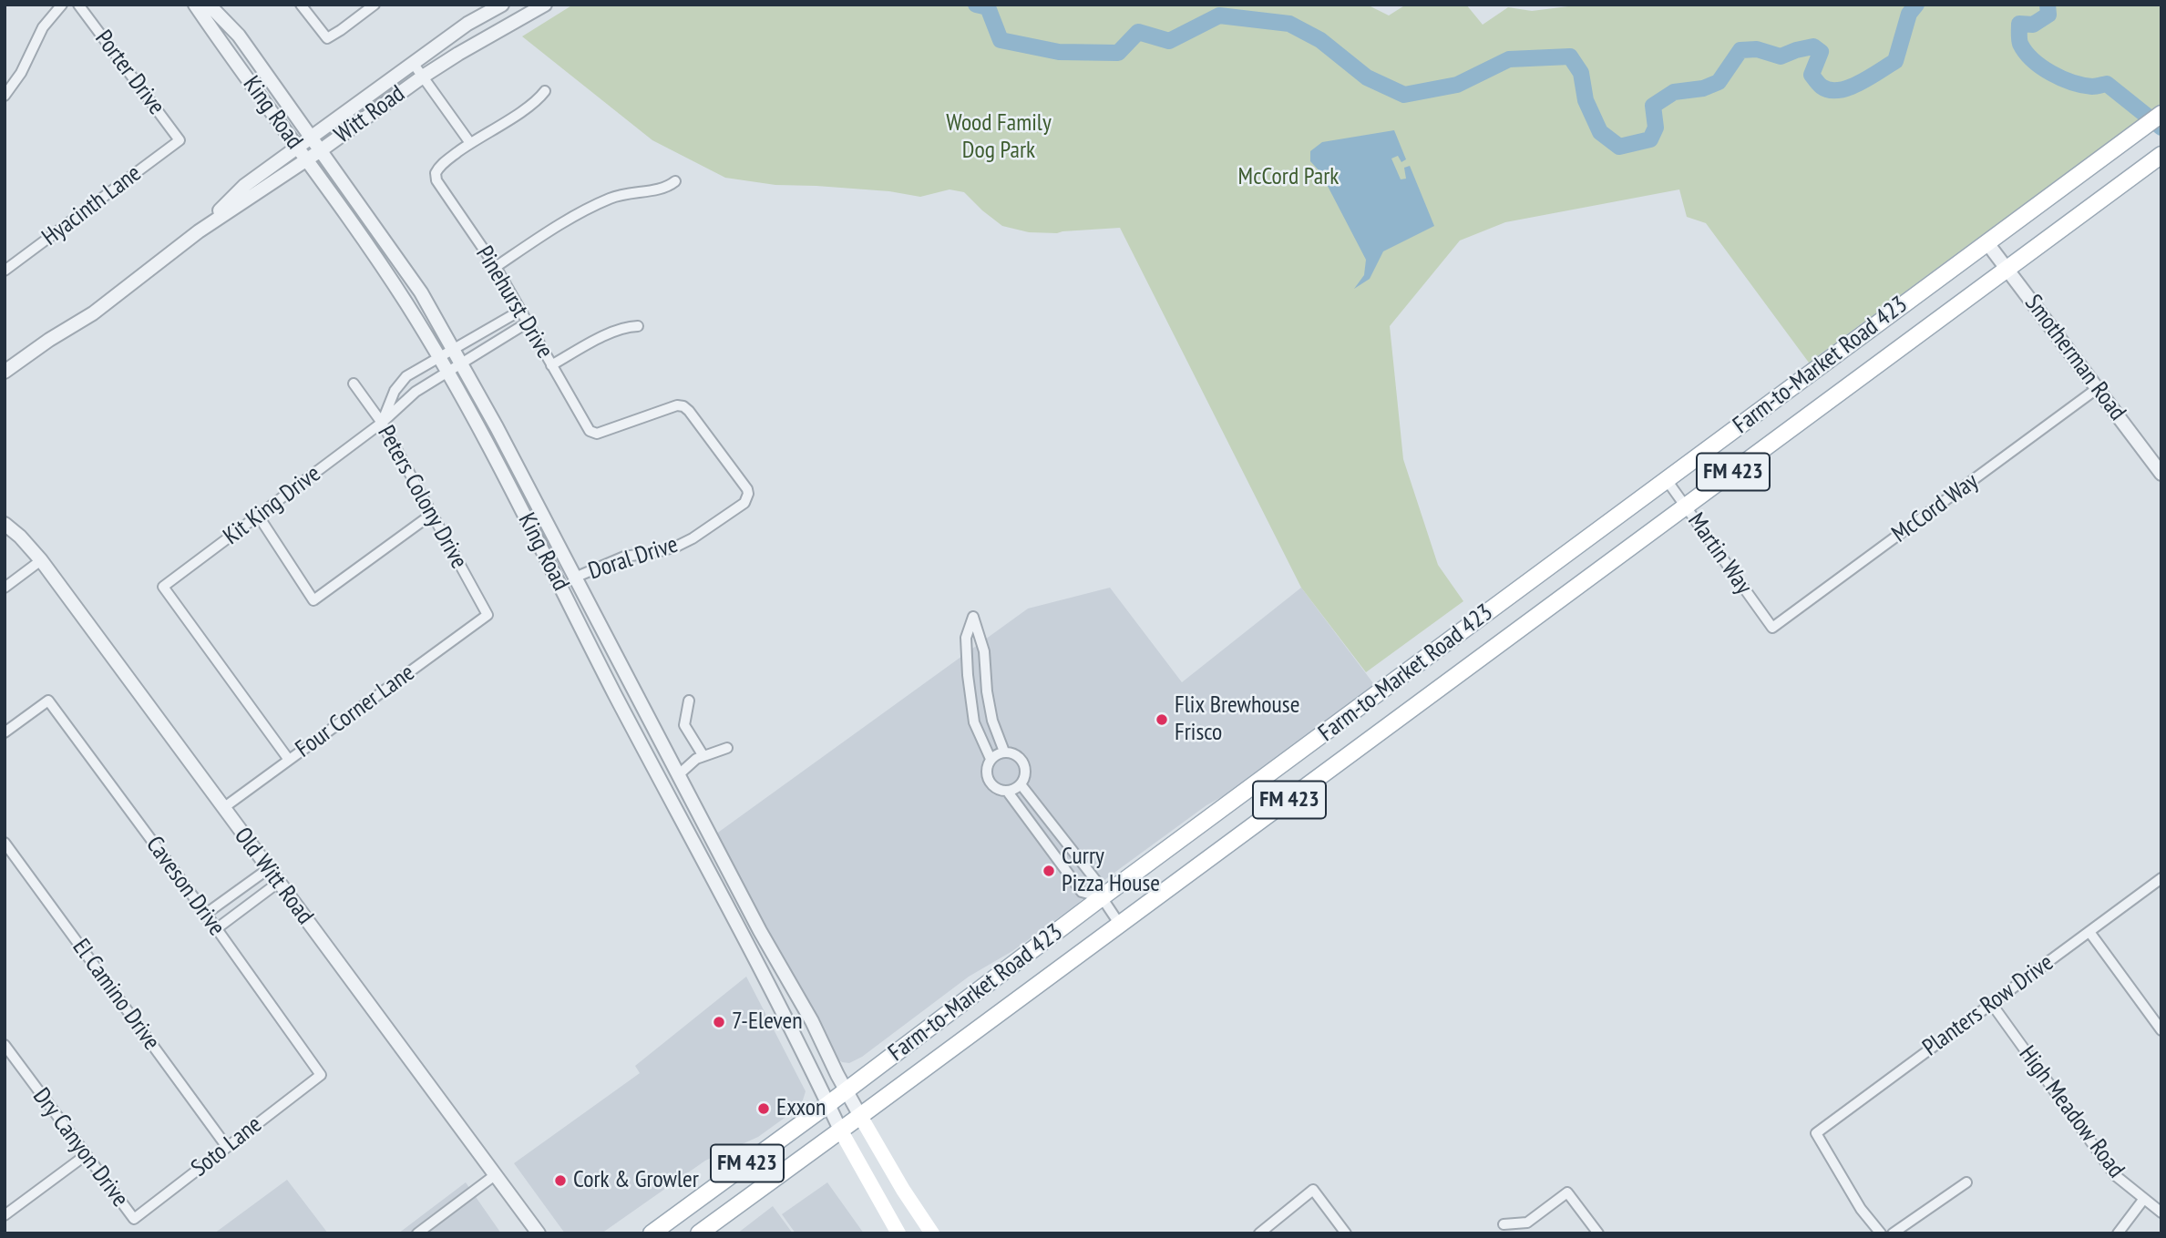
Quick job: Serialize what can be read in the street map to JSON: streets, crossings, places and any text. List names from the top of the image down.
{
  "streets": {
    "main road": ["Farm-to-Market Road 423", "FM 423"],
    "street": [
      "Porter Drive",
      "King Road",
      "Witt Road",
      "Hyacinth Lane",
      "Pinehurst Drive",
      "Smotherman Road",
      "Peters Colony Drive",
      "Kit King Drive",
      "McCord Way",
      "Martin Way",
      "Doral Drive",
      "Four Corner Lane",
      "Old Witt Road",
      "Caveson Drive",
      "El Camino Drive",
      "Planters Row Drive",
      "High Meadow Road",
      "Soto Lane",
      "Dry Canyon Drive"
    ]
  },
  "crossings": [
    ["Porter Drive", "Hyacinth Lane"],
    ["King Road", "Witt Road"],
    ["King Road", "Farm-to-Market Road 423"],
    ["King Road", "Kit King Drive"],
    ["King Road", "Doral Drive"],
    ["Pinehurst Drive", "Kit King Drive"],
    ["Pinehurst Drive", "Doral Drive"],
    ["Smotherman Road", "Farm-to-Market Road 423"],
    ["Smotherman Road", "McCord Way"],
    ["Farm-to-Market Road 423", "Martin Way"],
    ["Peters Colony Drive", "Kit King Drive"],
    ["Peters Colony Drive", "Four Corner Lane"],
    ["Kit King Drive", "Four Corner Lane"],
    ["McCord Way", "Martin Way"],
    ["Four Corner Lane", "Old Witt Road"],
    ["Caveson Drive", "Soto Lane"],
    ["El Camino Drive", "Soto Lane"],
    ["Planters Row Drive", "High Meadow Road"],
    ["Soto Lane", "Dry Canyon Drive"]
  ],
  "parks": ["Wood Family Dog Park", "McCord Park"],
  "places": [
    "Flix Brewhouse Frisco",
    "Curry Pizza House",
    "7-Eleven",
    "Exxon",
    "Cork & Growler"
  ]
}
